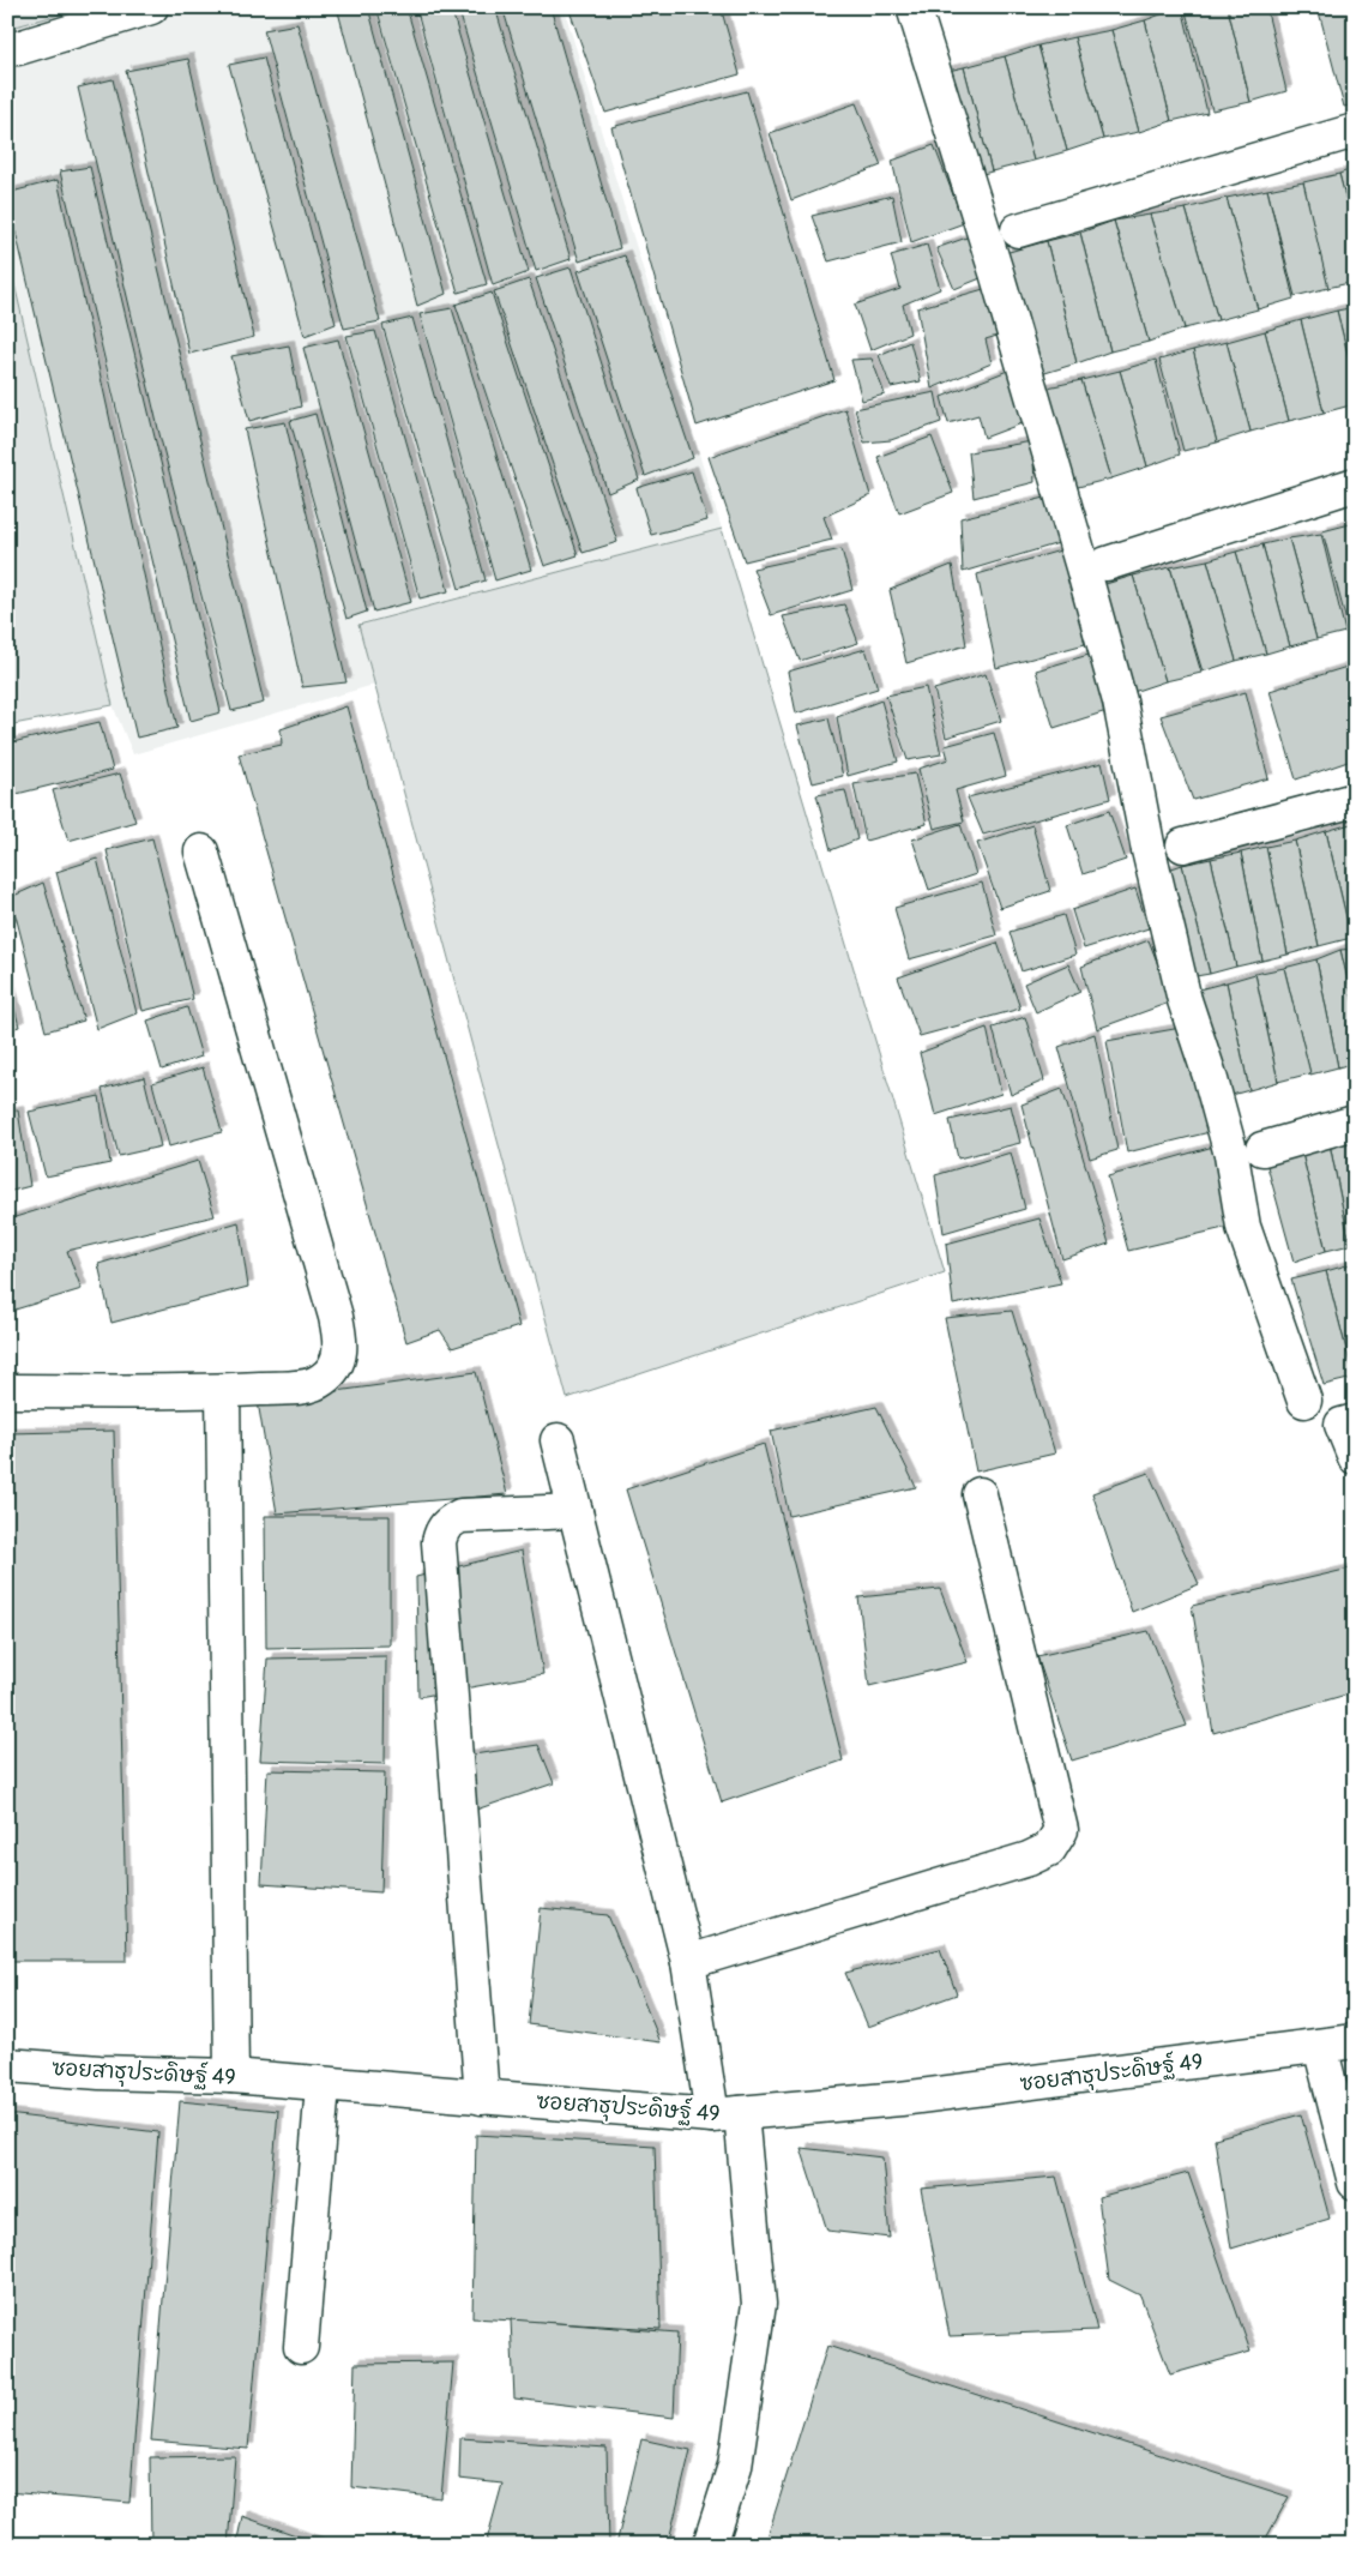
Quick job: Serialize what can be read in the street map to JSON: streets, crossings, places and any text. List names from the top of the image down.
{
  "streets": {
    "street": ["ซอยสาธุประดิษฐ์ 49"]
  }
}
